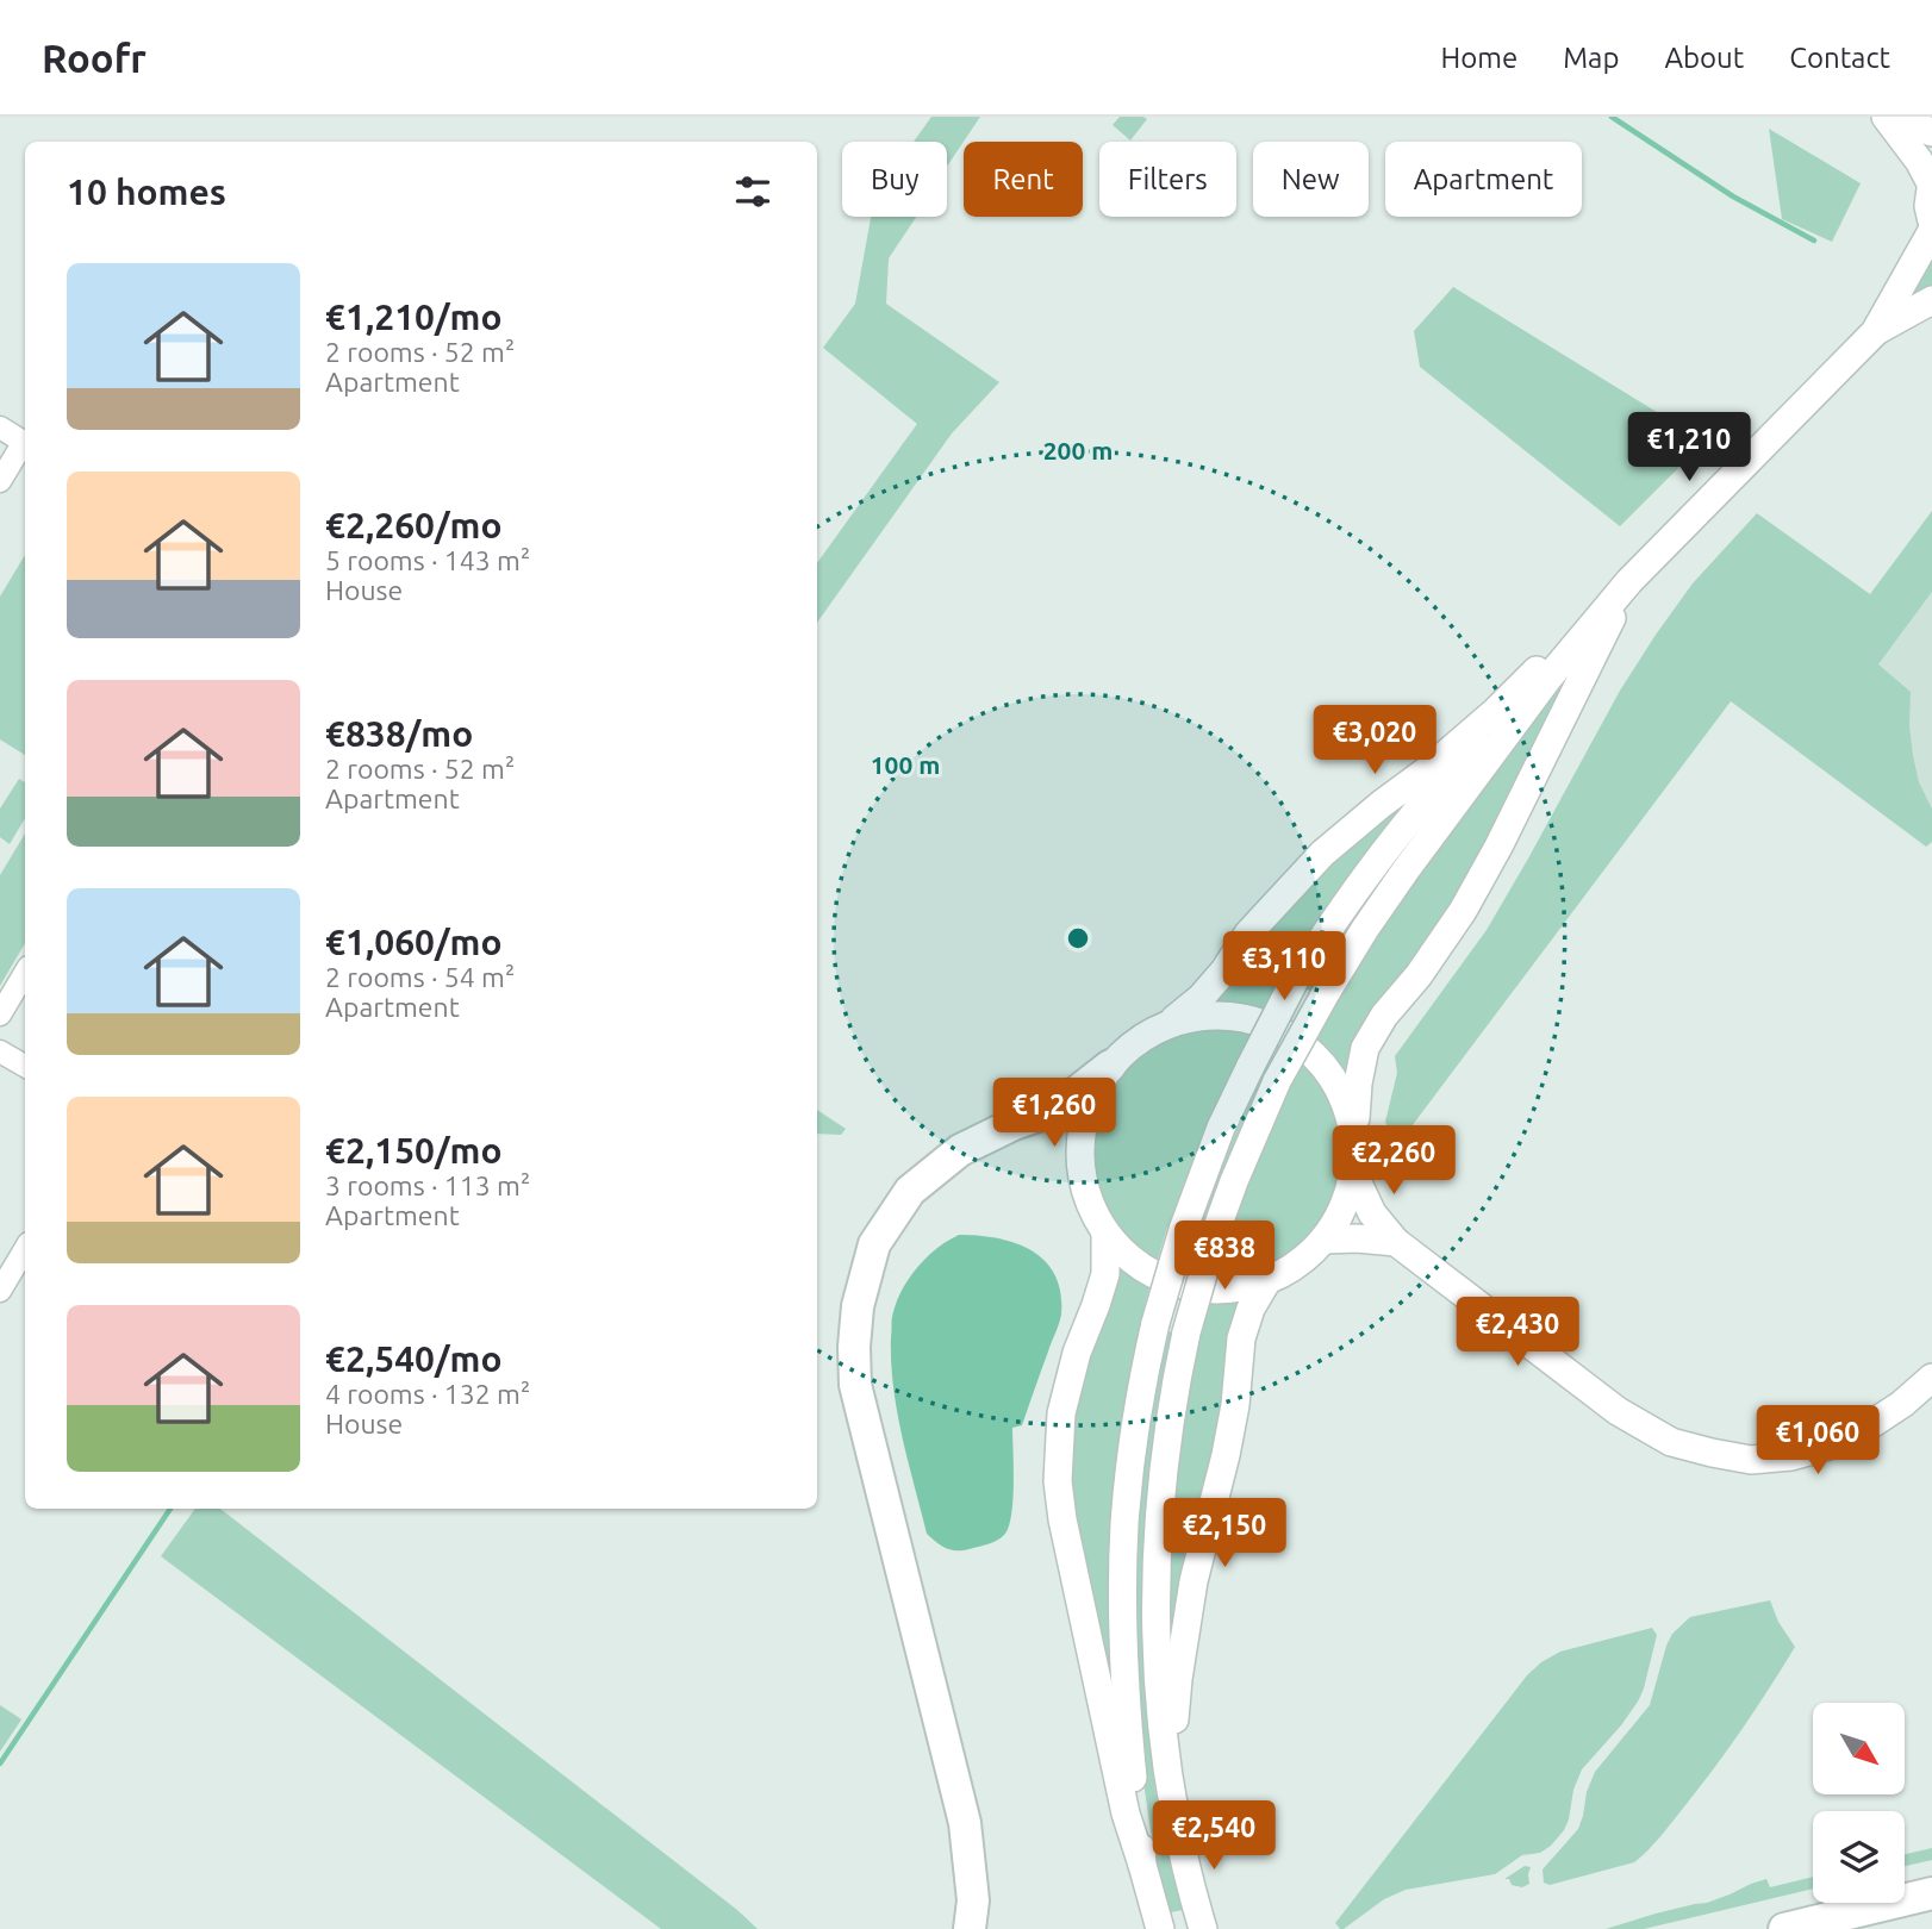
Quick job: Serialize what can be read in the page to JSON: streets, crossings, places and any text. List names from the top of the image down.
{
  "north": "bottom right",
  "page": {
    "header": "Roofr",
    "nav": [
      "Home",
      "Map",
      "About",
      "Contact"
    ],
    "chip": [
      "Buy",
      "Rent",
      "Filters",
      "New",
      "Apartment"
    ],
    "heading": "10 homes",
    "list": [
      {
        "name": "€1,210/mo",
        "note": "2 rooms · 52 m² · Apartment"
      },
      {
        "name": "€2,260/mo",
        "note": "5 rooms · 143 m² · House"
      },
      {
        "name": "€838/mo",
        "note": "2 rooms · 52 m² · Apartment"
      },
      {
        "name": "€1,060/mo",
        "note": "2 rooms · 54 m² · Apartment"
      },
      {
        "name": "€2,150/mo",
        "note": "3 rooms · 113 m² · Apartment"
      },
      {
        "name": "€2,540/mo",
        "note": "4 rooms · 132 m² · House"
      }
    ],
    "price": [
      "€1,210",
      "€3,020",
      "€3,110",
      "€1,260",
      "€2,260",
      "€838",
      "€2,430",
      "€1,060",
      "€2,150",
      "€2,540"
    ]
  },
  "rings": ["200 m", "100 m"]
}
